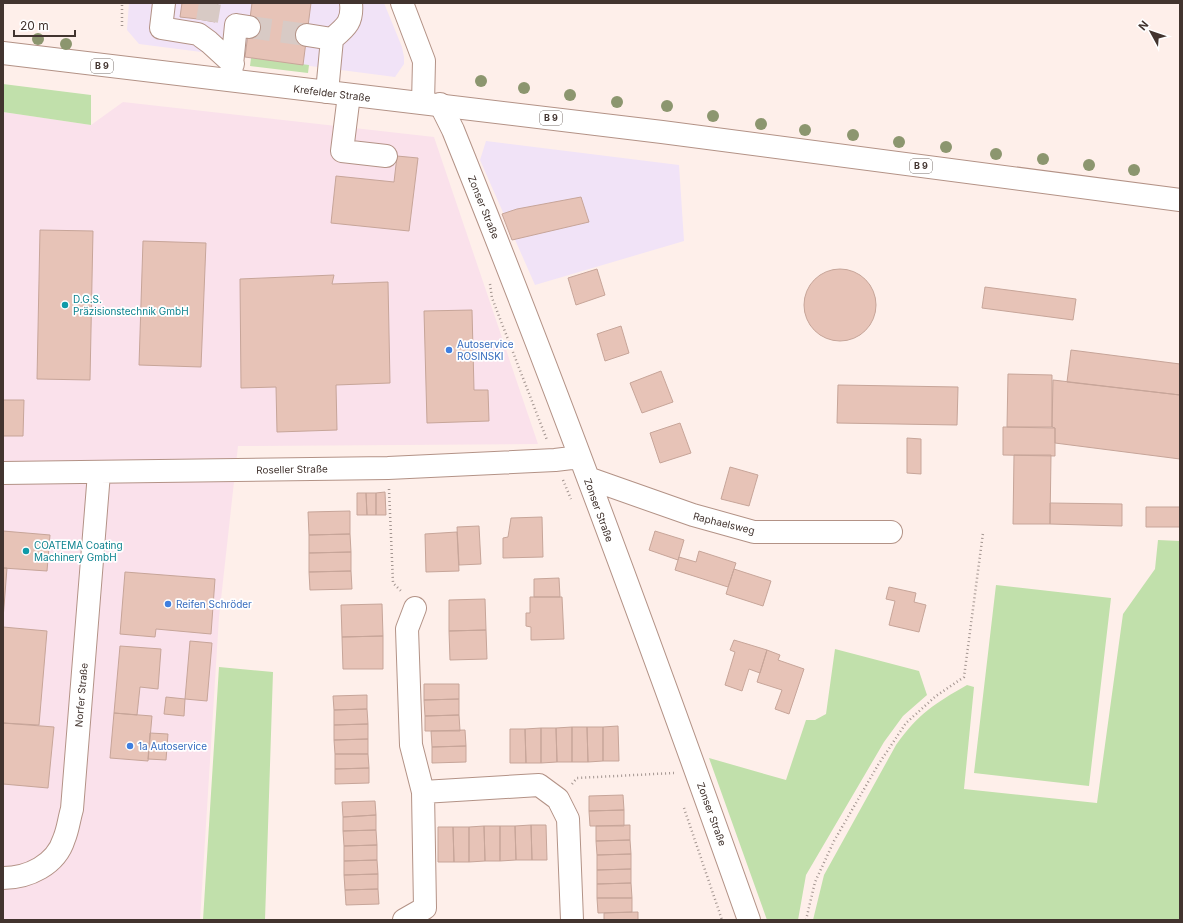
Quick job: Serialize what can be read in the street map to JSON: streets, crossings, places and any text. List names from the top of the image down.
{
  "streets": {
    "street": [
      "B 9",
      "Krefelder Straße",
      "Zonser Straße",
      "Roseller Straße",
      "Raphaelsweg",
      "Norfer Straße"
    ]
  },
  "crossings": [
    ["Krefelder Straße", "Zonser Straße"],
    ["Zonser Straße", "Roseller Straße"],
    ["Zonser Straße", "Raphaelsweg"],
    ["Roseller Straße", "Norfer Straße"]
  ],
  "places": [
    "D.G.S. Präzisionstechnik GmbH",
    "Autoservice ROSINSKI",
    "COATEMA Coating Machinery GmbH",
    "Reifen Schröder",
    "1a Autoservice"
  ],
  "scale_bar": "20 m",
  "north": "top left"
}
